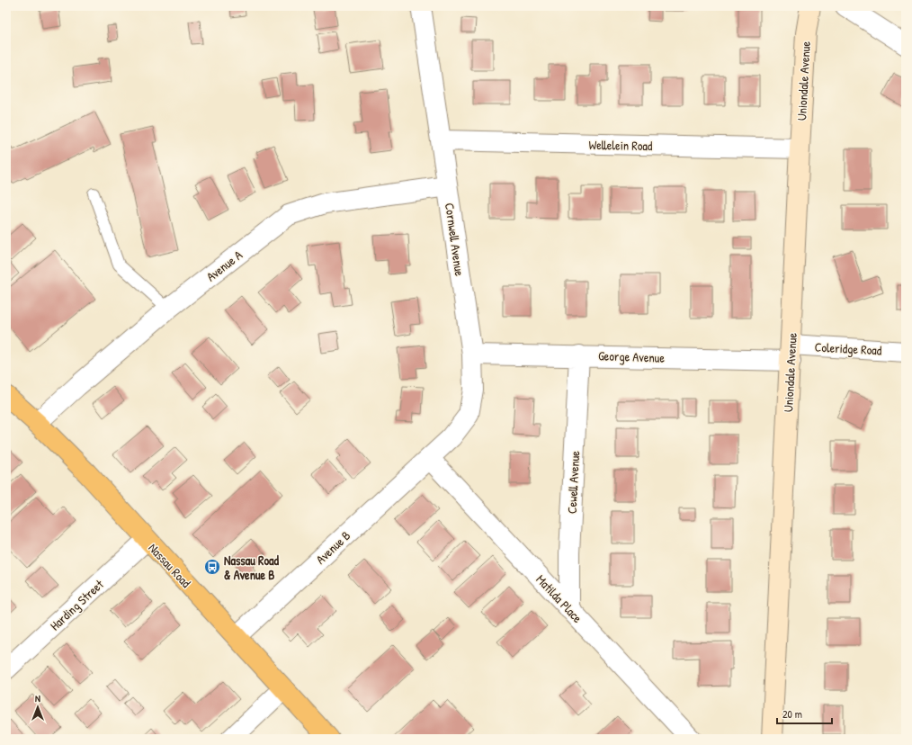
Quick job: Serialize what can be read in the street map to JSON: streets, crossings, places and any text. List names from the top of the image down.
{
  "streets": {
    "main road": ["Uniondale Avenue", "Nassau Road"],
    "street": [
      "Wellelein Road",
      "Cornwell Avenue",
      "Avenue A",
      "Coleridge Road",
      "George Avenue",
      "Cewell Avenue",
      "Avenue B",
      "Matilda Place",
      "Harding Street"
    ]
  },
  "crossings": [
    ["Uniondale Avenue", "Wellelein Road"],
    ["Uniondale Avenue", "Coleridge Road"],
    ["Uniondale Avenue", "George Avenue"],
    ["Wellelein Road", "Cornwell Avenue"],
    ["Cornwell Avenue", "Avenue A"],
    ["Cornwell Avenue", "George Avenue"],
    ["Cornwell Avenue", "Avenue B"],
    ["Cornwell Avenue", "Matilda Place"],
    ["Avenue A", "Nassau Road"],
    ["Coleridge Road", "George Avenue"],
    ["George Avenue", "Cewell Avenue"],
    ["Cewell Avenue", "Matilda Place"],
    ["Avenue B", "Nassau Road"],
    ["Avenue B", "Matilda Place"],
    ["Nassau Road", "Harding Street"]
  ],
  "places": {
    "bus stop": ["Nassau Road & Avenue B"]
  },
  "scale_bar": "20 m",
  "north": "top"
}
